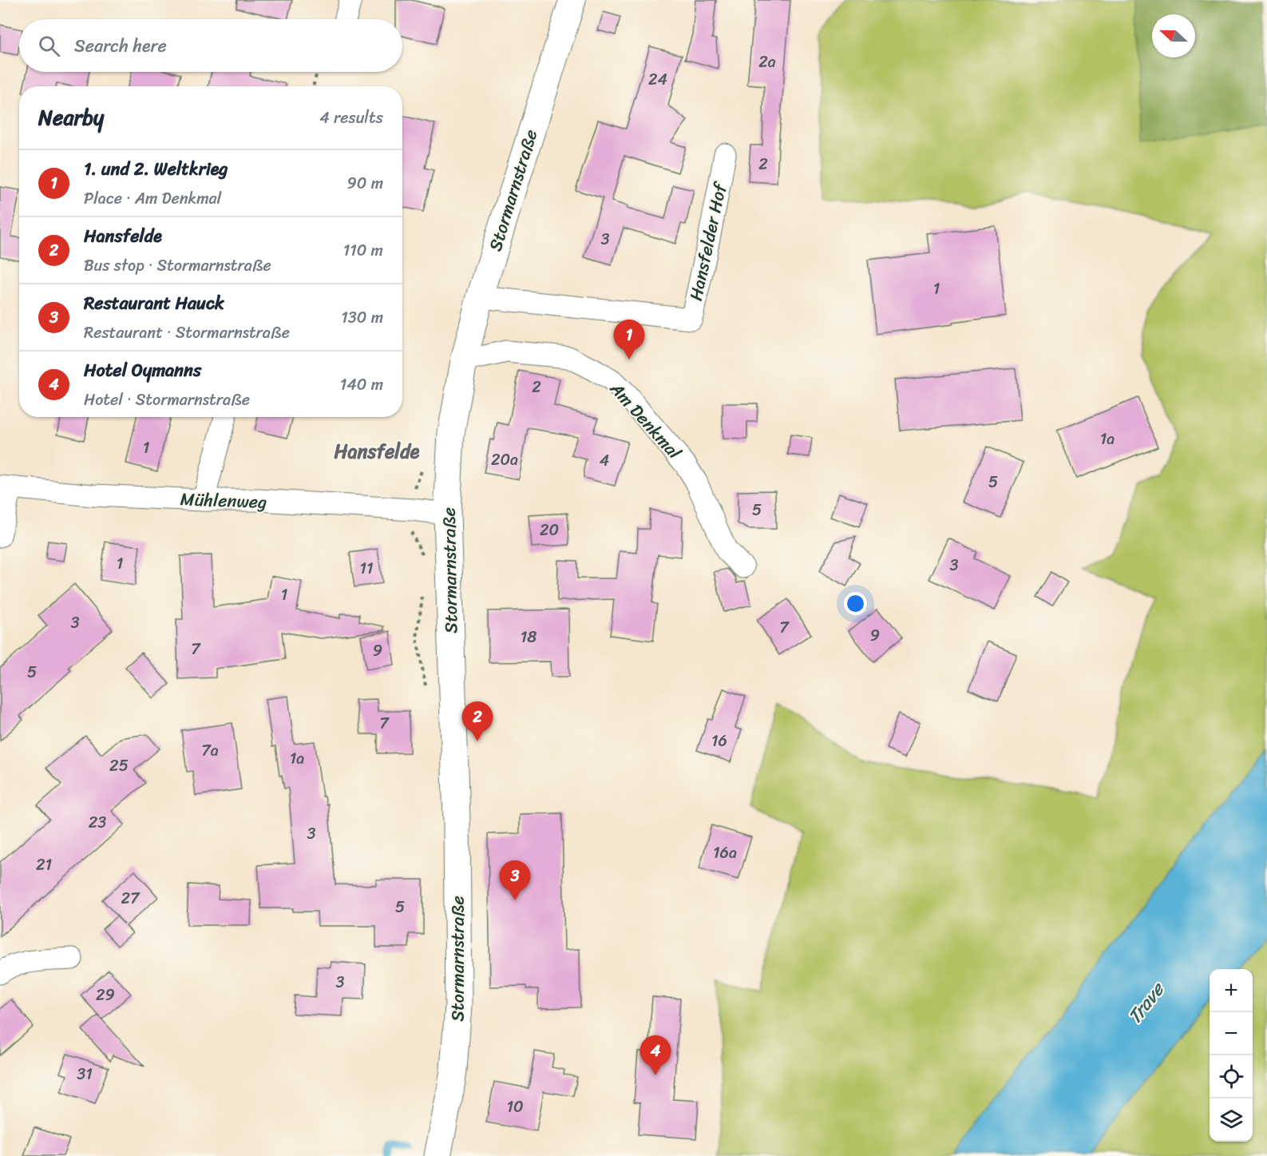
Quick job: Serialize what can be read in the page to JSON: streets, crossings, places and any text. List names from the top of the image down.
{
  "streets": {
    "main road": ["Stormarnstraße"],
    "street": ["Hansfelder Hof", "Am Denkmal", "Mühlenweg"]
  },
  "crossings": [
    ["Stormarnstraße", "Hansfelder Hof"],
    ["Stormarnstraße", "Am Denkmal"],
    ["Stormarnstraße", "Mühlenweg"]
  ],
  "districts": ["Hansfelde"],
  "water": ["Trave"],
  "house_numbers": [
    "2a",
    "24",
    "2",
    "3",
    "1",
    "2",
    "1a",
    "1",
    "20a",
    "4",
    "5",
    "5",
    "20",
    "1",
    "3",
    "11",
    "1",
    "3",
    "7",
    "9",
    "18",
    "7",
    "9",
    "5",
    "7",
    "16",
    "7a",
    "1a",
    "25",
    "23",
    "3",
    "16a",
    "21",
    "27",
    "5",
    "3",
    "29",
    "31",
    "10"
  ],
  "north": "left",
  "page": {
    "search": "Search here",
    "heading": ["Nearby", "4 results"],
    "list": [
      {
        "mark": "1",
        "name": "1. und 2. Weltkrieg",
        "note": "Place · Am Denkmal",
        "value": "90 m"
      },
      {
        "mark": "2",
        "name": "Hansfelde",
        "note": "Bus stop · Stormarnstraße",
        "value": "110 m"
      },
      {
        "mark": "3",
        "name": "Restaurant Hauck",
        "note": "Restaurant · Stormarnstraße",
        "value": "130 m"
      },
      {
        "mark": "4",
        "name": "Hotel Oymanns",
        "note": "Hotel · Stormarnstraße",
        "value": "140 m"
      }
    ],
    "pins": [
      "1",
      "2",
      "3",
      "4"
    ],
    "map_buttons": ["+", "−"]
  }
}
